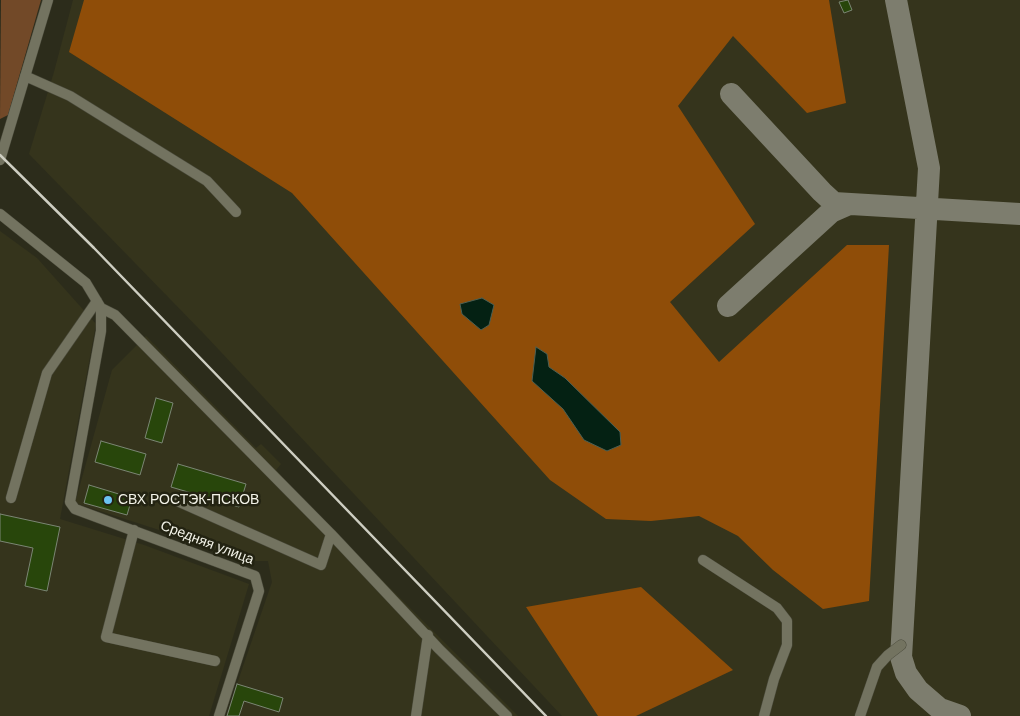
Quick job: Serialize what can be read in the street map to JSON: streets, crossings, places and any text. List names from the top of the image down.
{
  "streets": {
    "street": ["Средняя улица"]
  },
  "places": ["СВХ РОСТЭК-ПСКОВ"]
}
